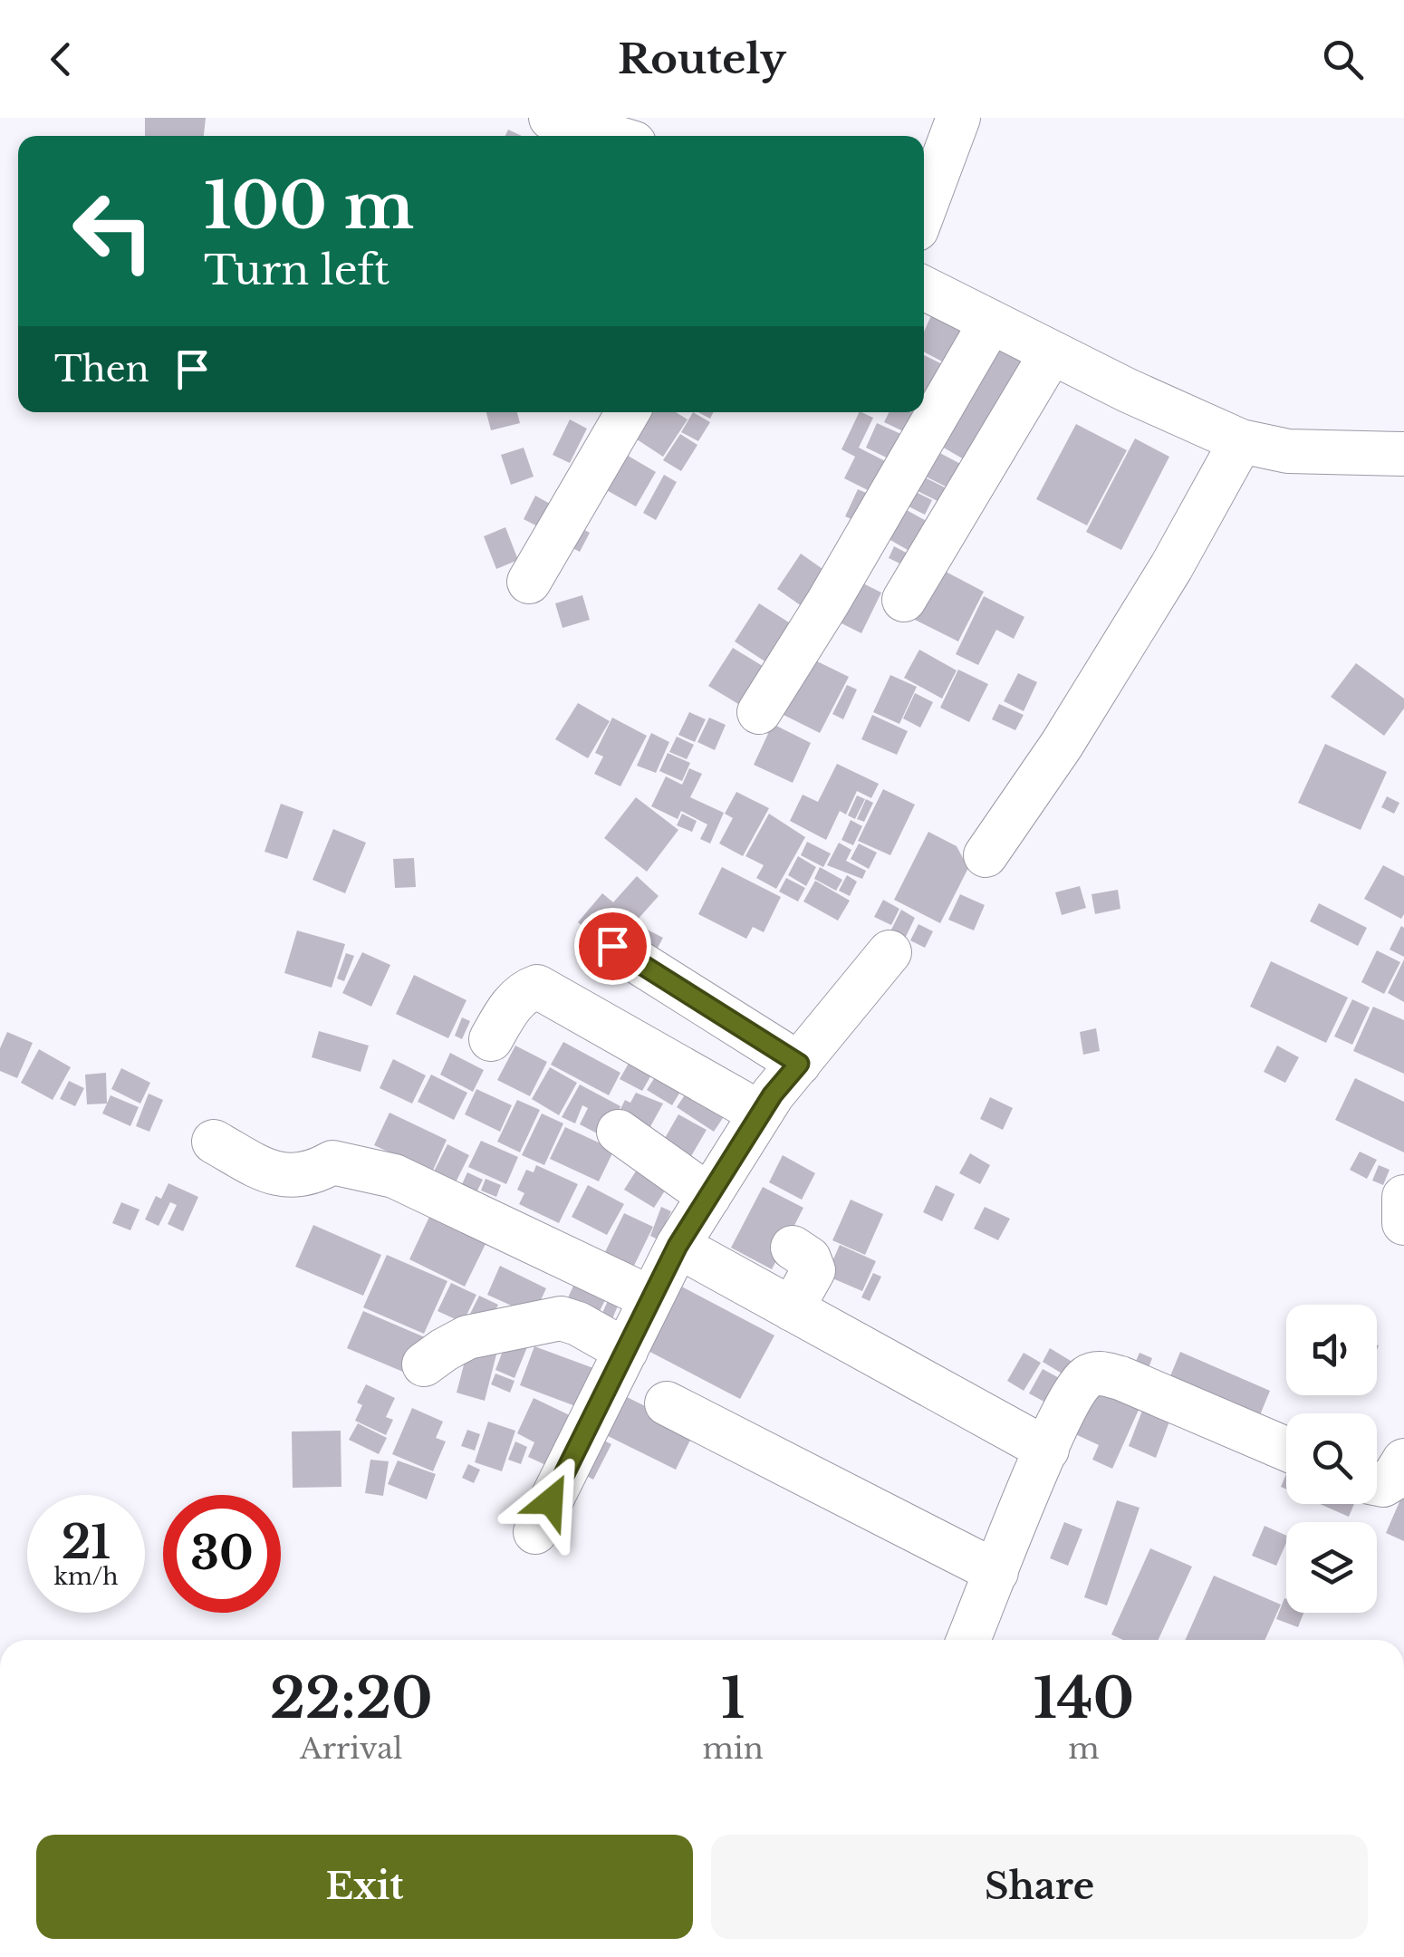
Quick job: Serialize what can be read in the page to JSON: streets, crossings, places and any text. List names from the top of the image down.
{
  "page": {
    "header": "Routely",
    "turn": ["100 m", "Turn left"],
    "then": "Then",
    "speed": "21 km/h",
    "limit": "30",
    "eta": [
      "22:20",
      "Arrival",
      "1",
      "min",
      "140",
      "m"
    ],
    "buttons": ["Exit", "Share"]
  }
}
